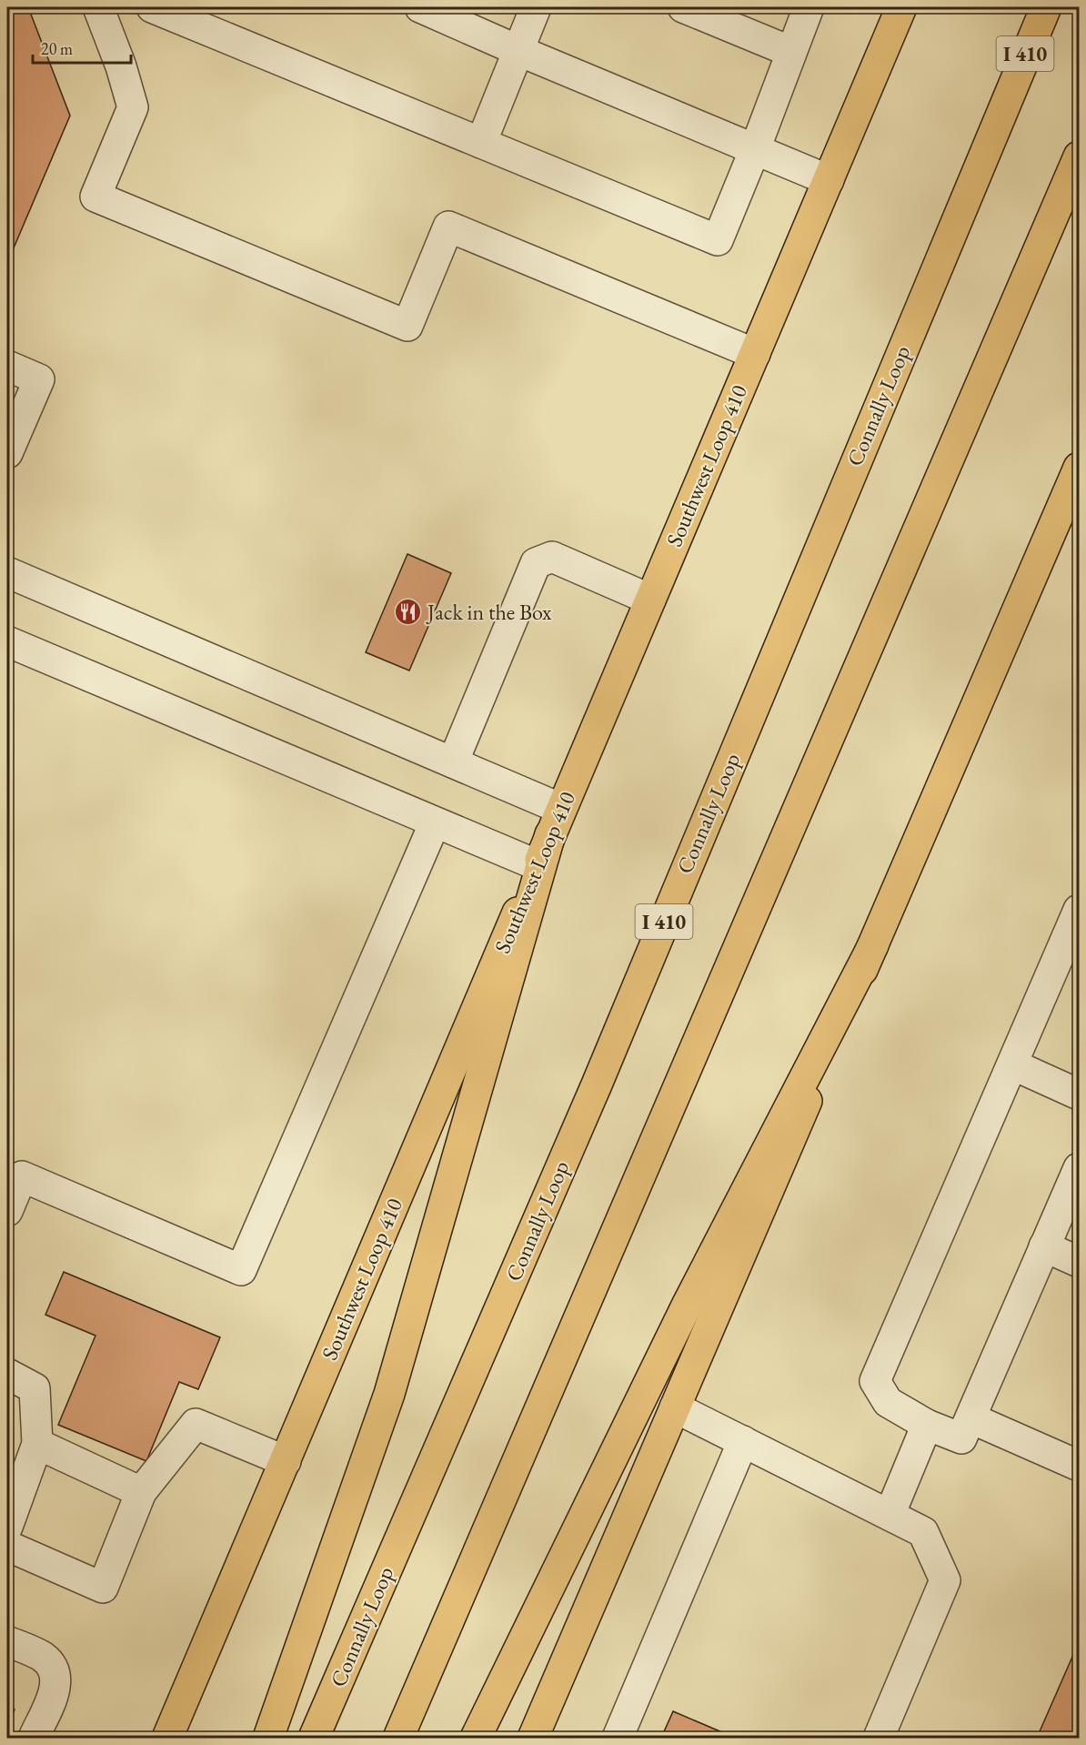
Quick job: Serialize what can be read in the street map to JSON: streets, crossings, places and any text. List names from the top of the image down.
{
  "streets": {
    "main road": ["I 410", "Connally Loop", "Southwest Loop 410"]
  },
  "places": {
    "restaurant": ["Jack in the Box"]
  },
  "scale_bar": "20 m"
}
